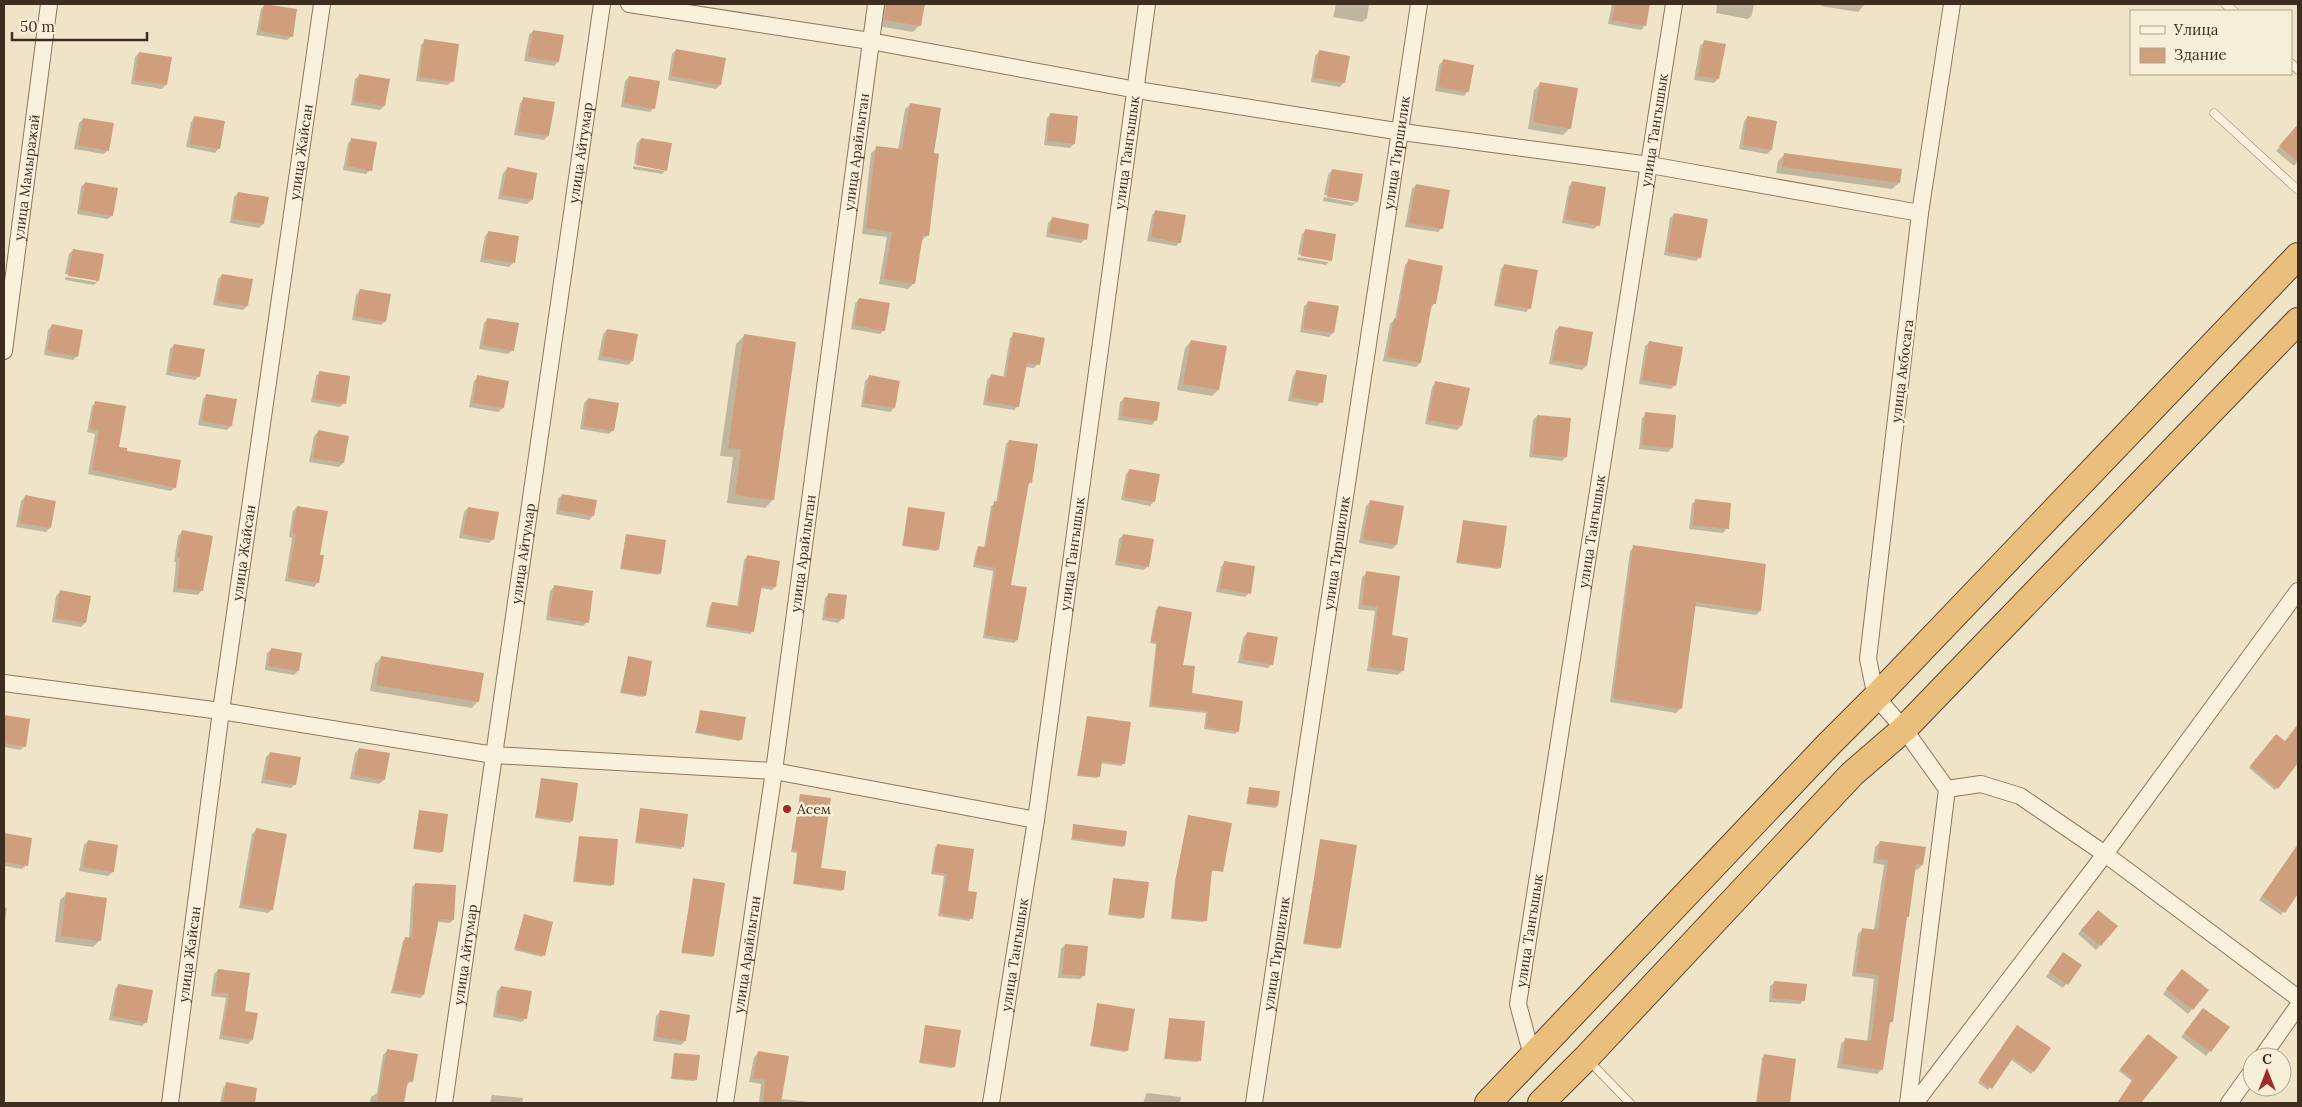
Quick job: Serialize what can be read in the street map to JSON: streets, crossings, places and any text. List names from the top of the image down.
{
  "streets": {
    "street": [
      "улица Тангышык",
      "улица Жайсан",
      "улица Арайлытан",
      "улица Айтумар",
      "улица Тиршилик",
      "улица Мамыражай",
      "улица Акбосага"
    ]
  },
  "places": ["Асем"],
  "legend": ["Улица", "Здание"],
  "scale_bar": "50 m",
  "north": "top"
}
